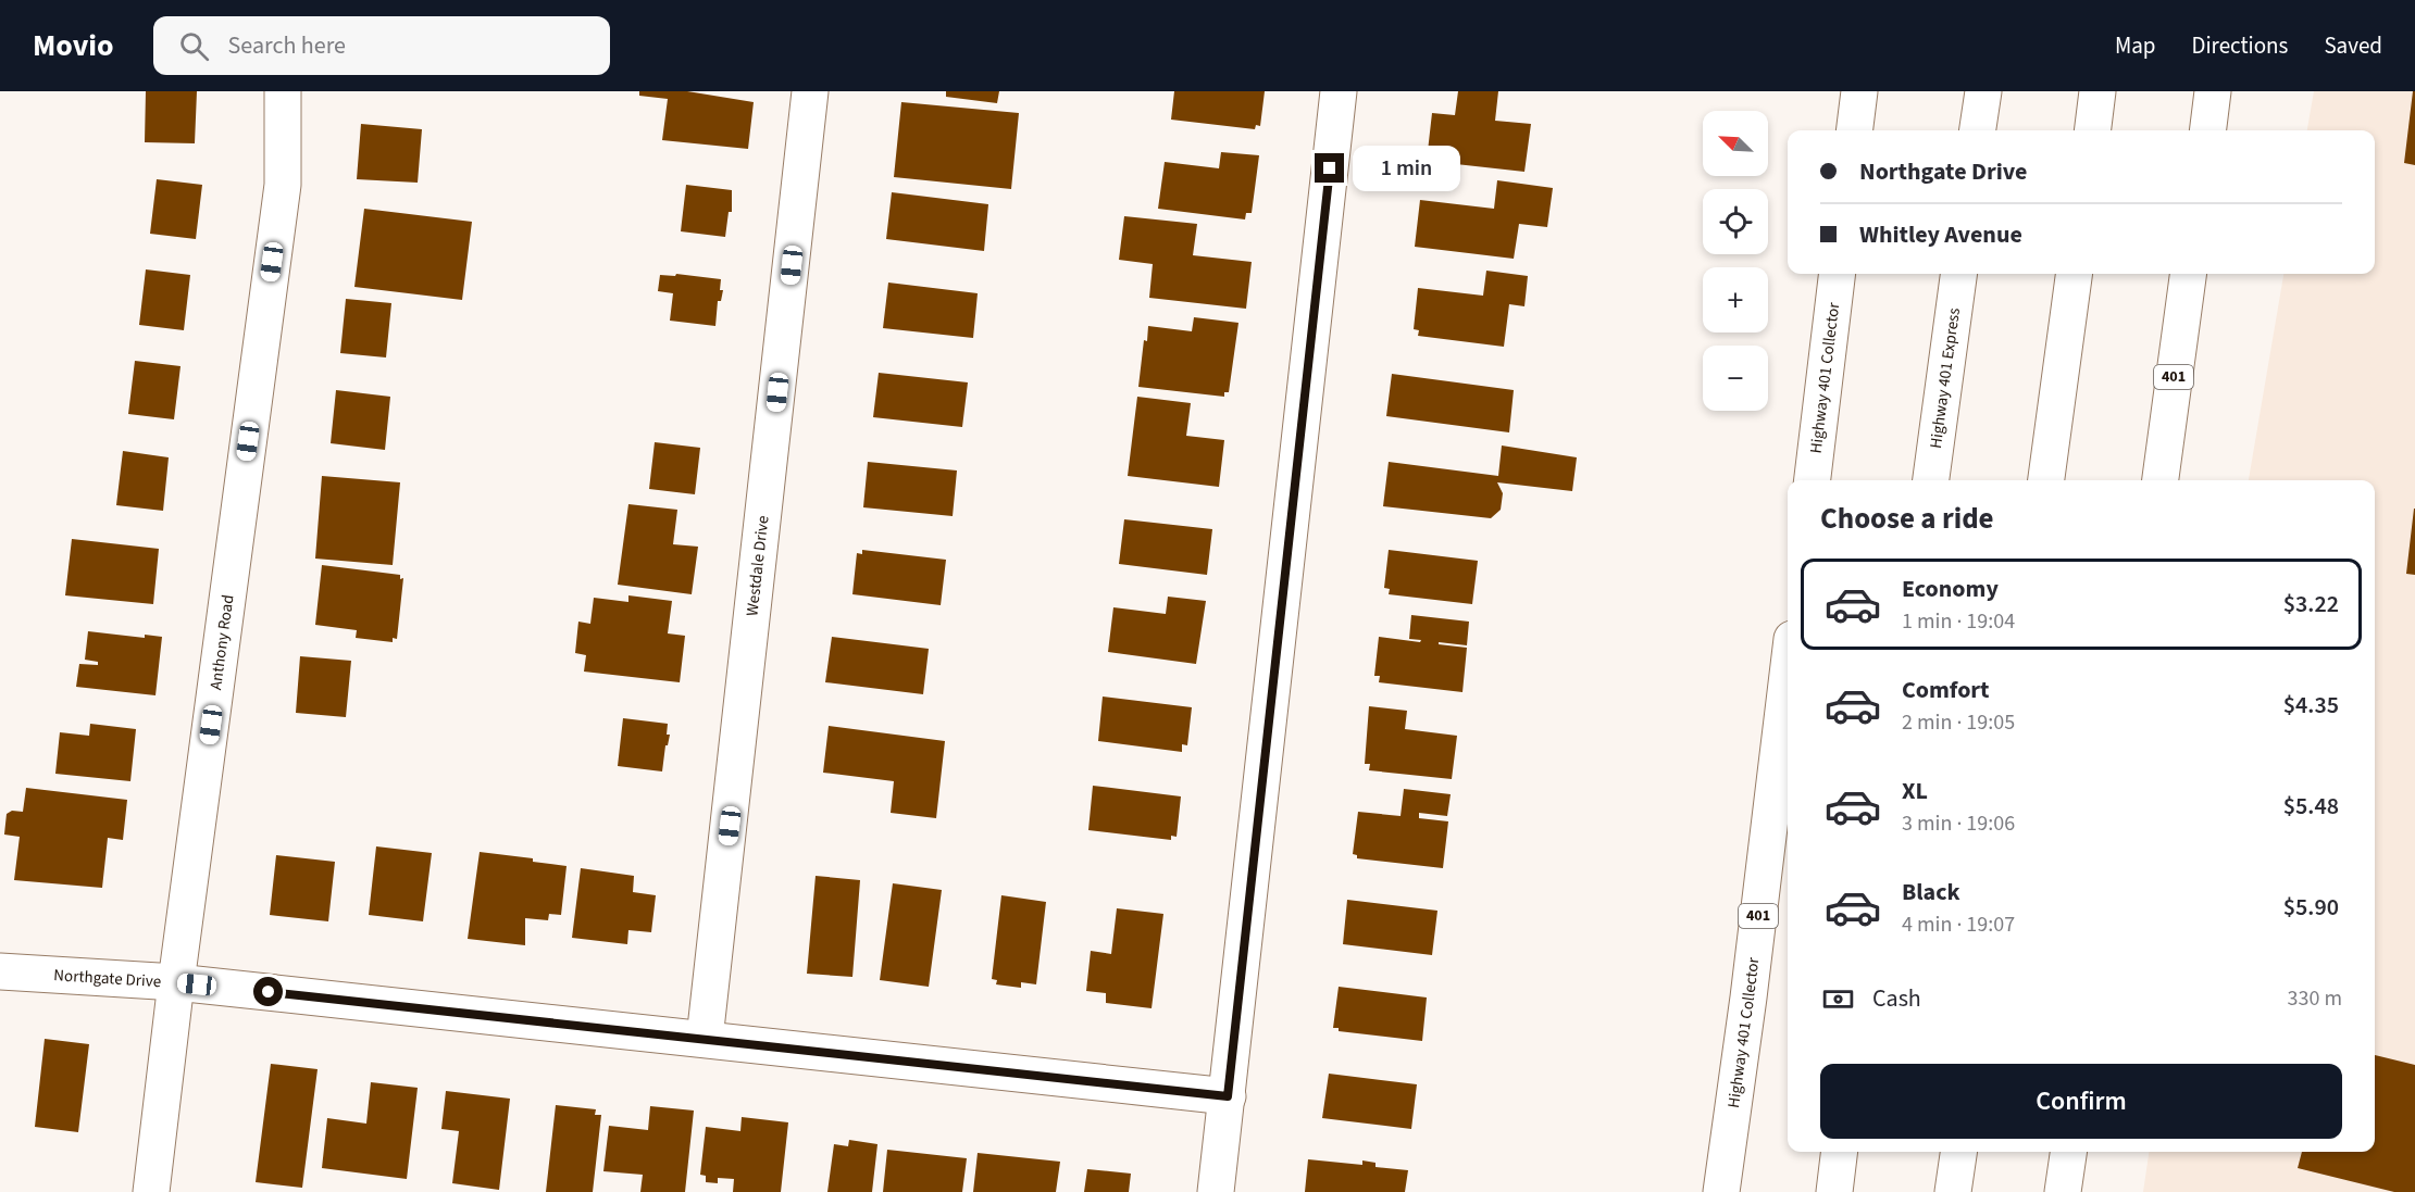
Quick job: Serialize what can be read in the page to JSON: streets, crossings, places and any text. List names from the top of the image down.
{
  "streets": {
    "main road": [
      "Highway 401 Collector",
      "Highway 401 Express",
      "401",
      "Westdale Drive",
      "Anthony Road",
      "Northgate Drive"
    ]
  },
  "crossings": [
    ["Westdale Drive", "Northgate Drive"],
    ["Anthony Road", "Northgate Drive"]
  ],
  "north": "top left",
  "page": {
    "header": "Movio",
    "search": "Search here",
    "nav": ["Map", "Directions", "Saved"],
    "map_buttons": ["+", "−"],
    "banner": ["Northgate Drive", "Whitley Avenue"],
    "bubble": "1 min",
    "heading": "Choose a ride",
    "list": [
      {
        "name": "Economy",
        "note": "1 min · 19:04",
        "value": "$3.22"
      },
      {
        "name": "Comfort",
        "note": "2 min · 19:05",
        "value": "$4.35"
      },
      {
        "name": "XL",
        "note": "3 min · 19:06",
        "value": "$5.48"
      },
      {
        "name": "Black",
        "note": "4 min · 19:07",
        "value": "$5.90"
      }
    ],
    "pay": ["Cash", "330 m"],
    "buttons": "Confirm"
  }
}
